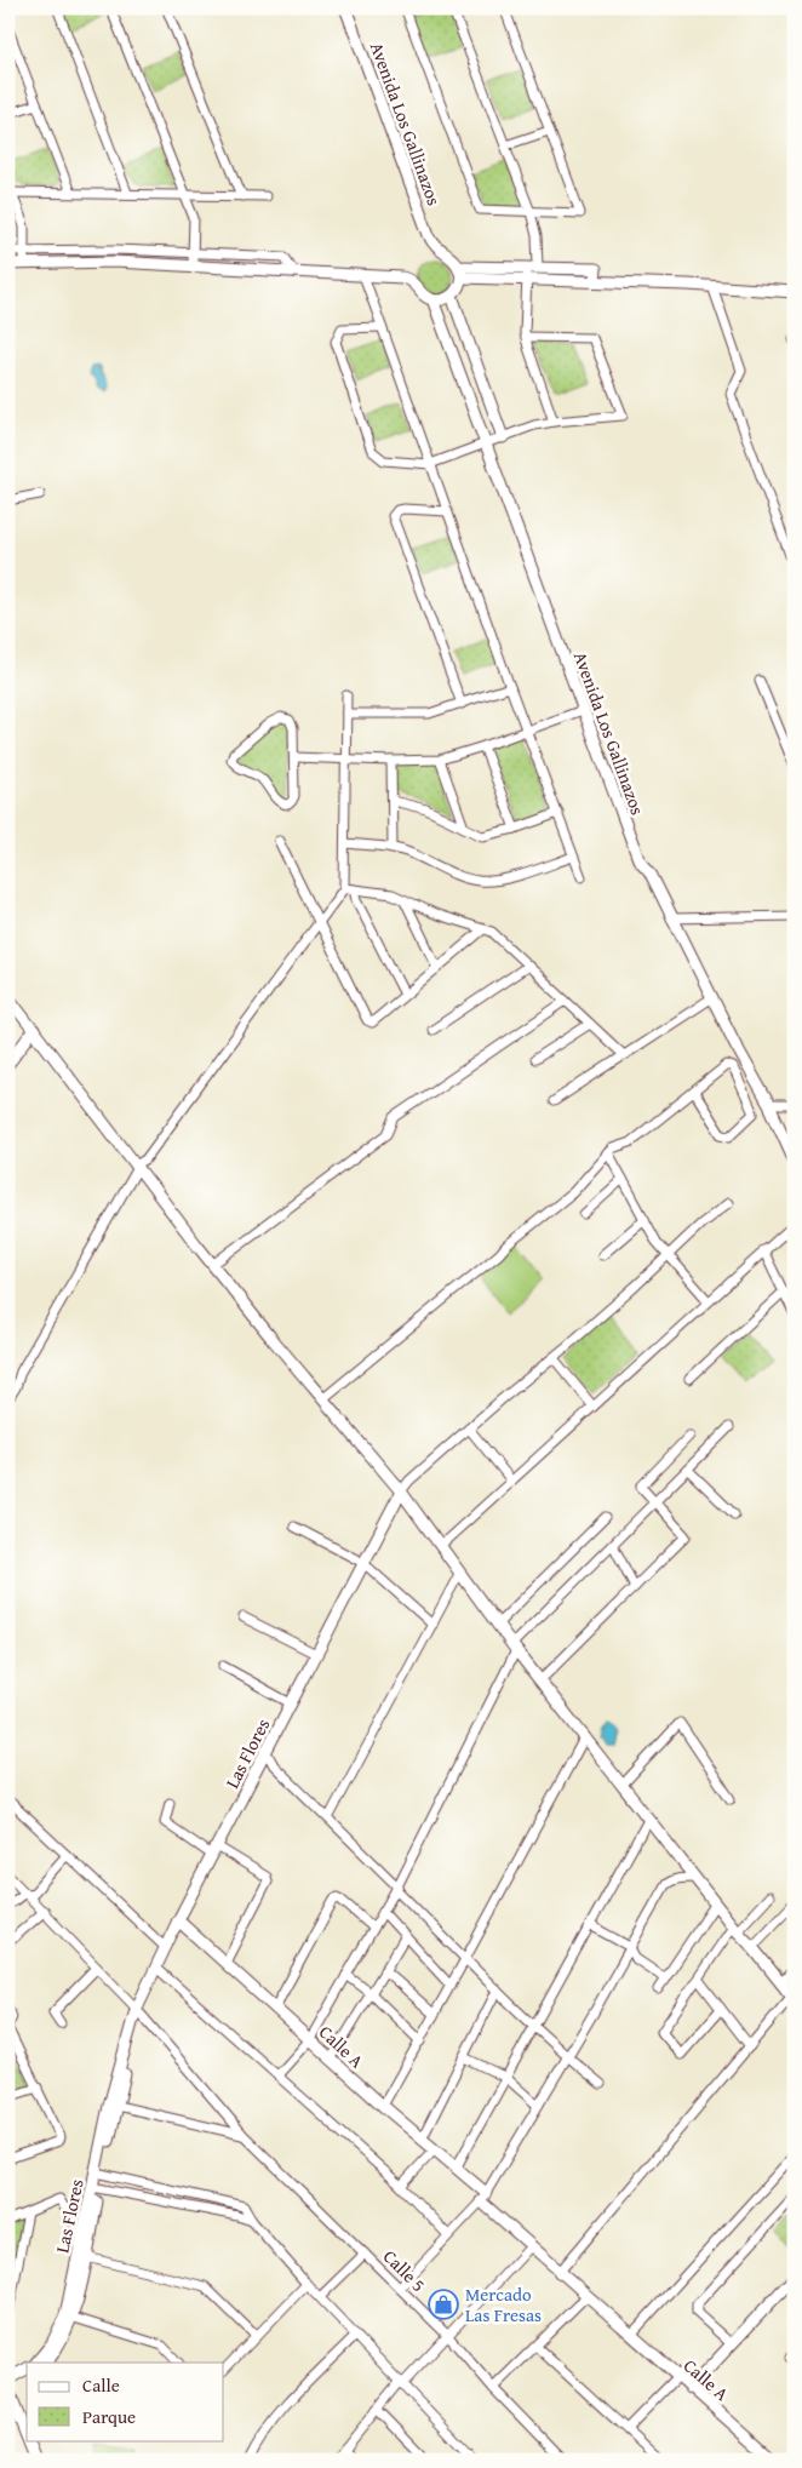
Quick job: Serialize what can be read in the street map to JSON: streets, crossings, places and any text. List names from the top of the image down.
{
  "streets": {
    "street": [
      "Avenida Los Gallinazos",
      "Las Flores",
      "Calle A",
      "Calle 5"
    ]
  },
  "crossings": [
    ["Las Flores", "Calle A"],
    ["Las Flores", "Calle 5"]
  ],
  "places": {
    "shop": ["Mercado Las Fresas"]
  },
  "legend": ["Calle", "Parque"]
}
